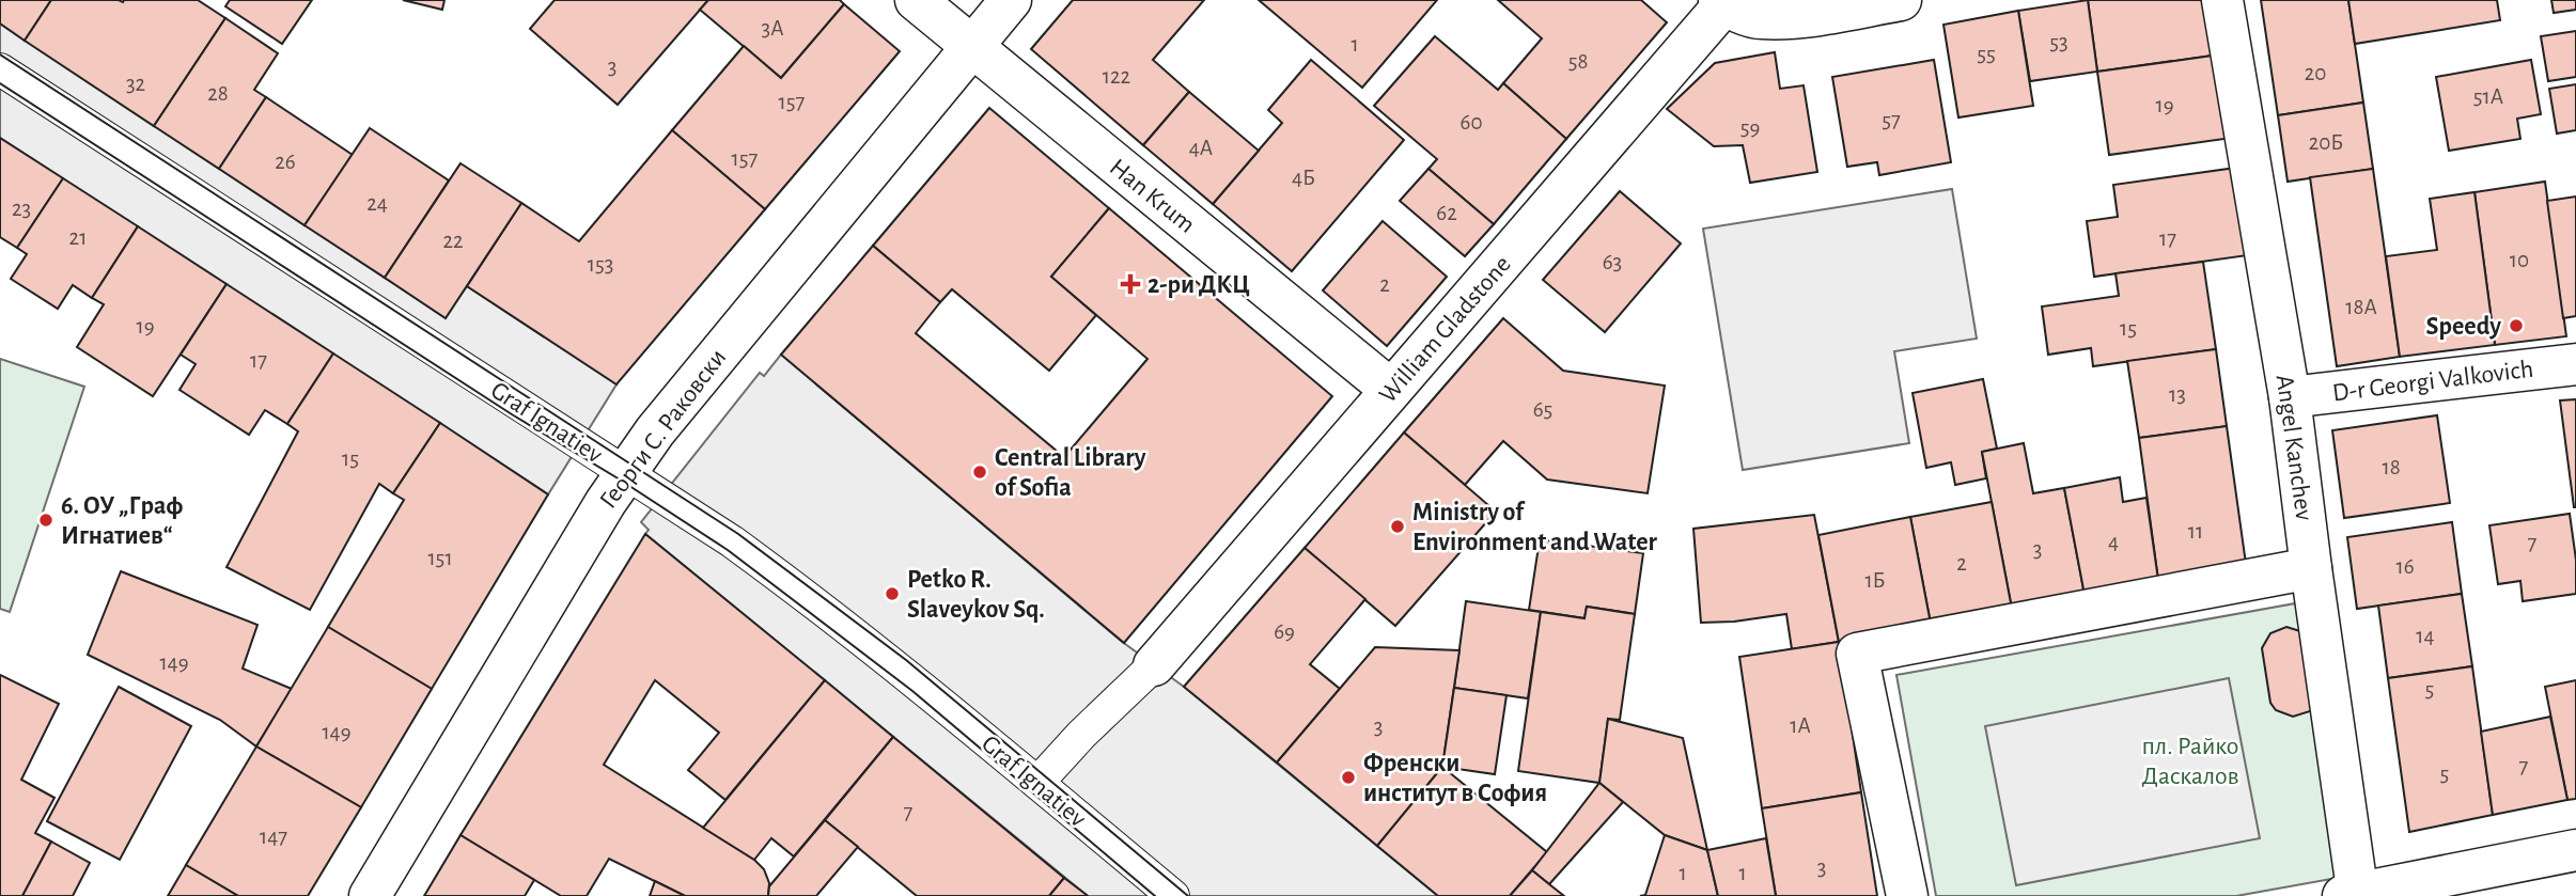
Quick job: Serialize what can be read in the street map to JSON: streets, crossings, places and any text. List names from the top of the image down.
{
  "streets": {
    "street": [
      "Han Krum",
      "William Gladstone",
      "D-r Georgi Valkovich",
      "Graf Ignatiev",
      "Георги С. Раковски",
      "Angel Kanchev"
    ]
  },
  "crossings": [
    ["Han Krum", "William Gladstone"],
    ["Han Krum", "Георги С. Раковски"],
    ["William Gladstone", "Graf Ignatiev"],
    ["D-r Georgi Valkovich", "Angel Kanchev"],
    ["Graf Ignatiev", "Георги С. Раковски"]
  ],
  "parks": ["пл. Райко Даскалов"],
  "places": {
    "health": ["2-ри ДКЦ"],
    "other": [
      "Speedy",
      "Central Library of Sofia",
      "6. ОУ „Граф Игнатиев“",
      "Ministry of Environment and Water",
      "Petko R. Slaveykov Sq.",
      "Френски институт в София"
    ]
  },
  "house_numbers": [
    "3А",
    "53",
    "1",
    "55",
    "58",
    "3",
    "20",
    "122",
    "32",
    "28",
    "51А",
    "157",
    "19",
    "57",
    "60",
    "59",
    "20Б",
    "4А",
    "157",
    "26",
    "4Б",
    "24",
    "23",
    "62",
    "21",
    "17",
    "22",
    "10",
    "63",
    "153",
    "2",
    "18А",
    "19",
    "15",
    "17",
    "13",
    "65",
    "15",
    "18",
    "11",
    "4",
    "7",
    "3",
    "151",
    "2",
    "16",
    "1Б",
    "69",
    "14",
    "149",
    "5",
    "1А",
    "3",
    "149",
    "7",
    "5",
    "7",
    "147",
    "3",
    "1",
    "1"
  ]
}
